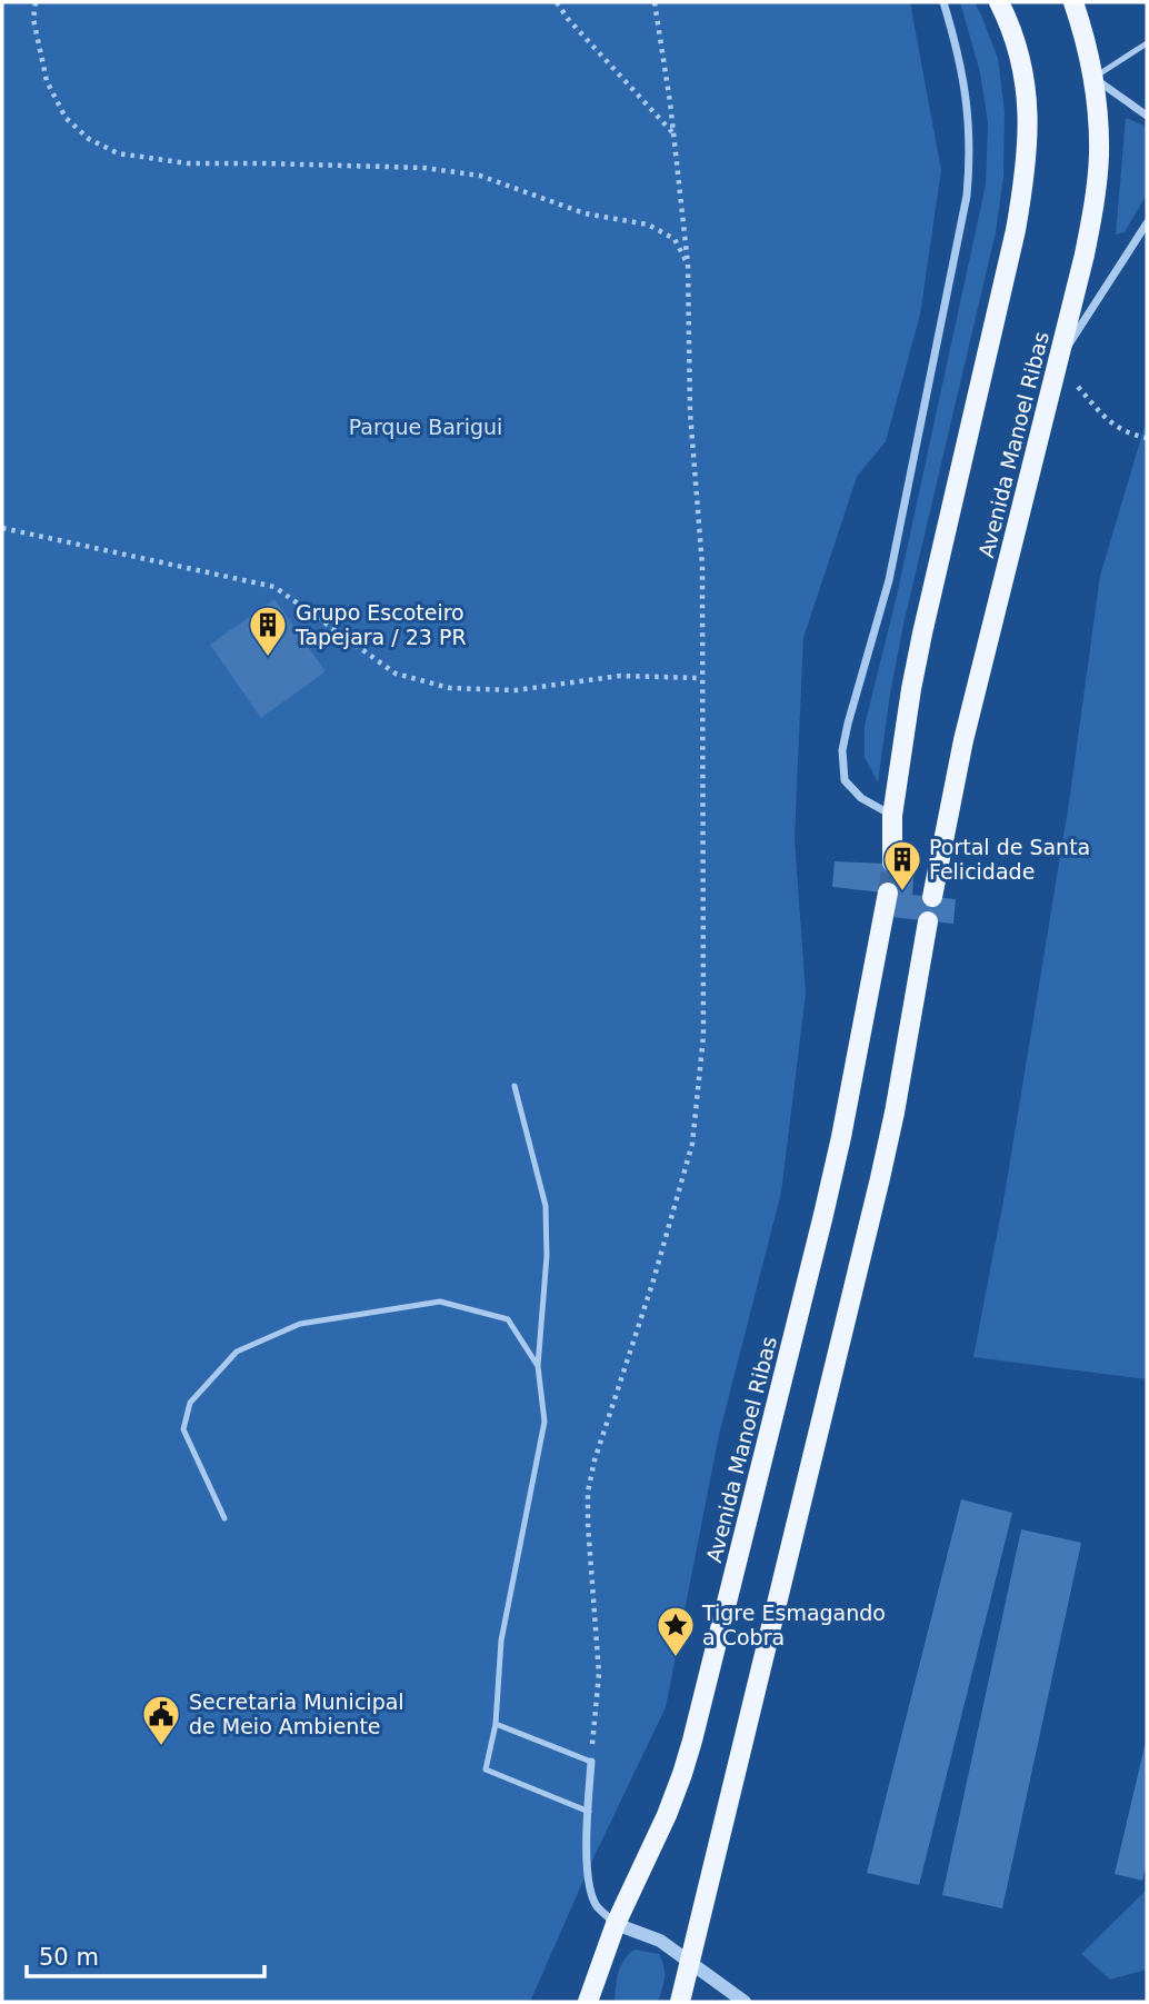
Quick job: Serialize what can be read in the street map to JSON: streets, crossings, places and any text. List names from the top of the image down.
{
  "streets": {
    "main road": ["Avenida Manoel Ribas"]
  },
  "parks": ["Parque Barigui"],
  "places": {
    "building": ["Grupo Escoteiro Tapejara / 23 PR", "Portal de Santa Felicidade"],
    "place": ["Tigre Esmagando a Cobra"],
    "public building": ["Secretaria Municipal de Meio Ambiente"]
  },
  "scale_bar": "50 m"
}
